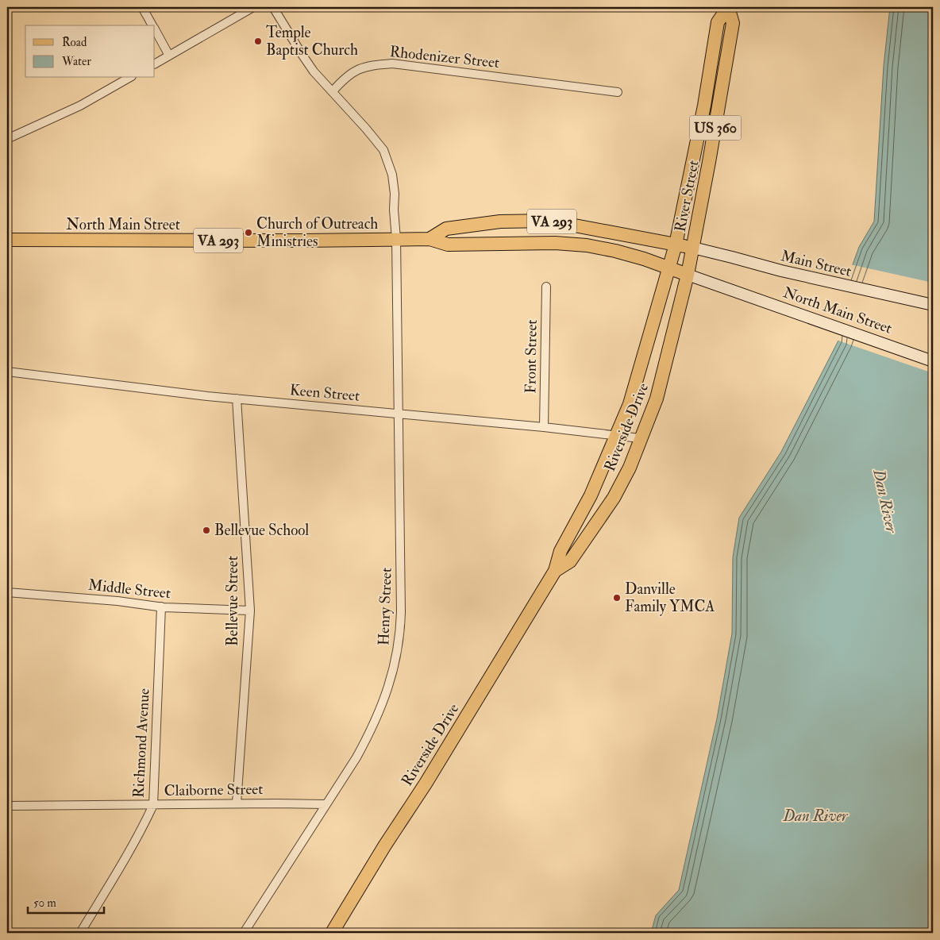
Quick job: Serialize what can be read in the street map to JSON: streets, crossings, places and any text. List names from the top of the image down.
{
  "streets": {
    "main road": [
      "US 360",
      "River Street",
      "VA 293",
      "North Main Street",
      "Main Street",
      "Riverside Drive"
    ],
    "street": [
      "Rhodenizer Street",
      "Front Street",
      "Keen Street",
      "Middle Street",
      "Bellevue Street",
      "Henry Street",
      "Richmond Avenue",
      "Claiborne Street"
    ]
  },
  "crossings": [
    ["Rhodenizer Street", "Henry Street"],
    ["River Street", "VA 293"],
    ["River Street", "North Main Street"],
    ["River Street", "Main Street"],
    ["River Street", "Riverside Drive"],
    ["VA 293", "North Main Street"],
    ["VA 293", "Main Street"],
    ["North Main Street", "Riverside Drive"],
    ["North Main Street", "Henry Street"],
    ["Front Street", "Keen Street"],
    ["Keen Street", "Riverside Drive"],
    ["Keen Street", "Bellevue Street"],
    ["Keen Street", "Henry Street"],
    ["Middle Street", "Bellevue Street"],
    ["Middle Street", "Richmond Avenue"],
    ["Bellevue Street", "Claiborne Street"],
    ["Henry Street", "Claiborne Street"],
    ["Richmond Avenue", "Claiborne Street"]
  ],
  "water": ["Dan River"],
  "places": [
    "Temple Baptist Church",
    "Church of Outreach Ministries",
    "Bellevue School",
    "Danville Family YMCA"
  ],
  "legend": ["Road", "Water"],
  "scale_bar": "50 m"
}
